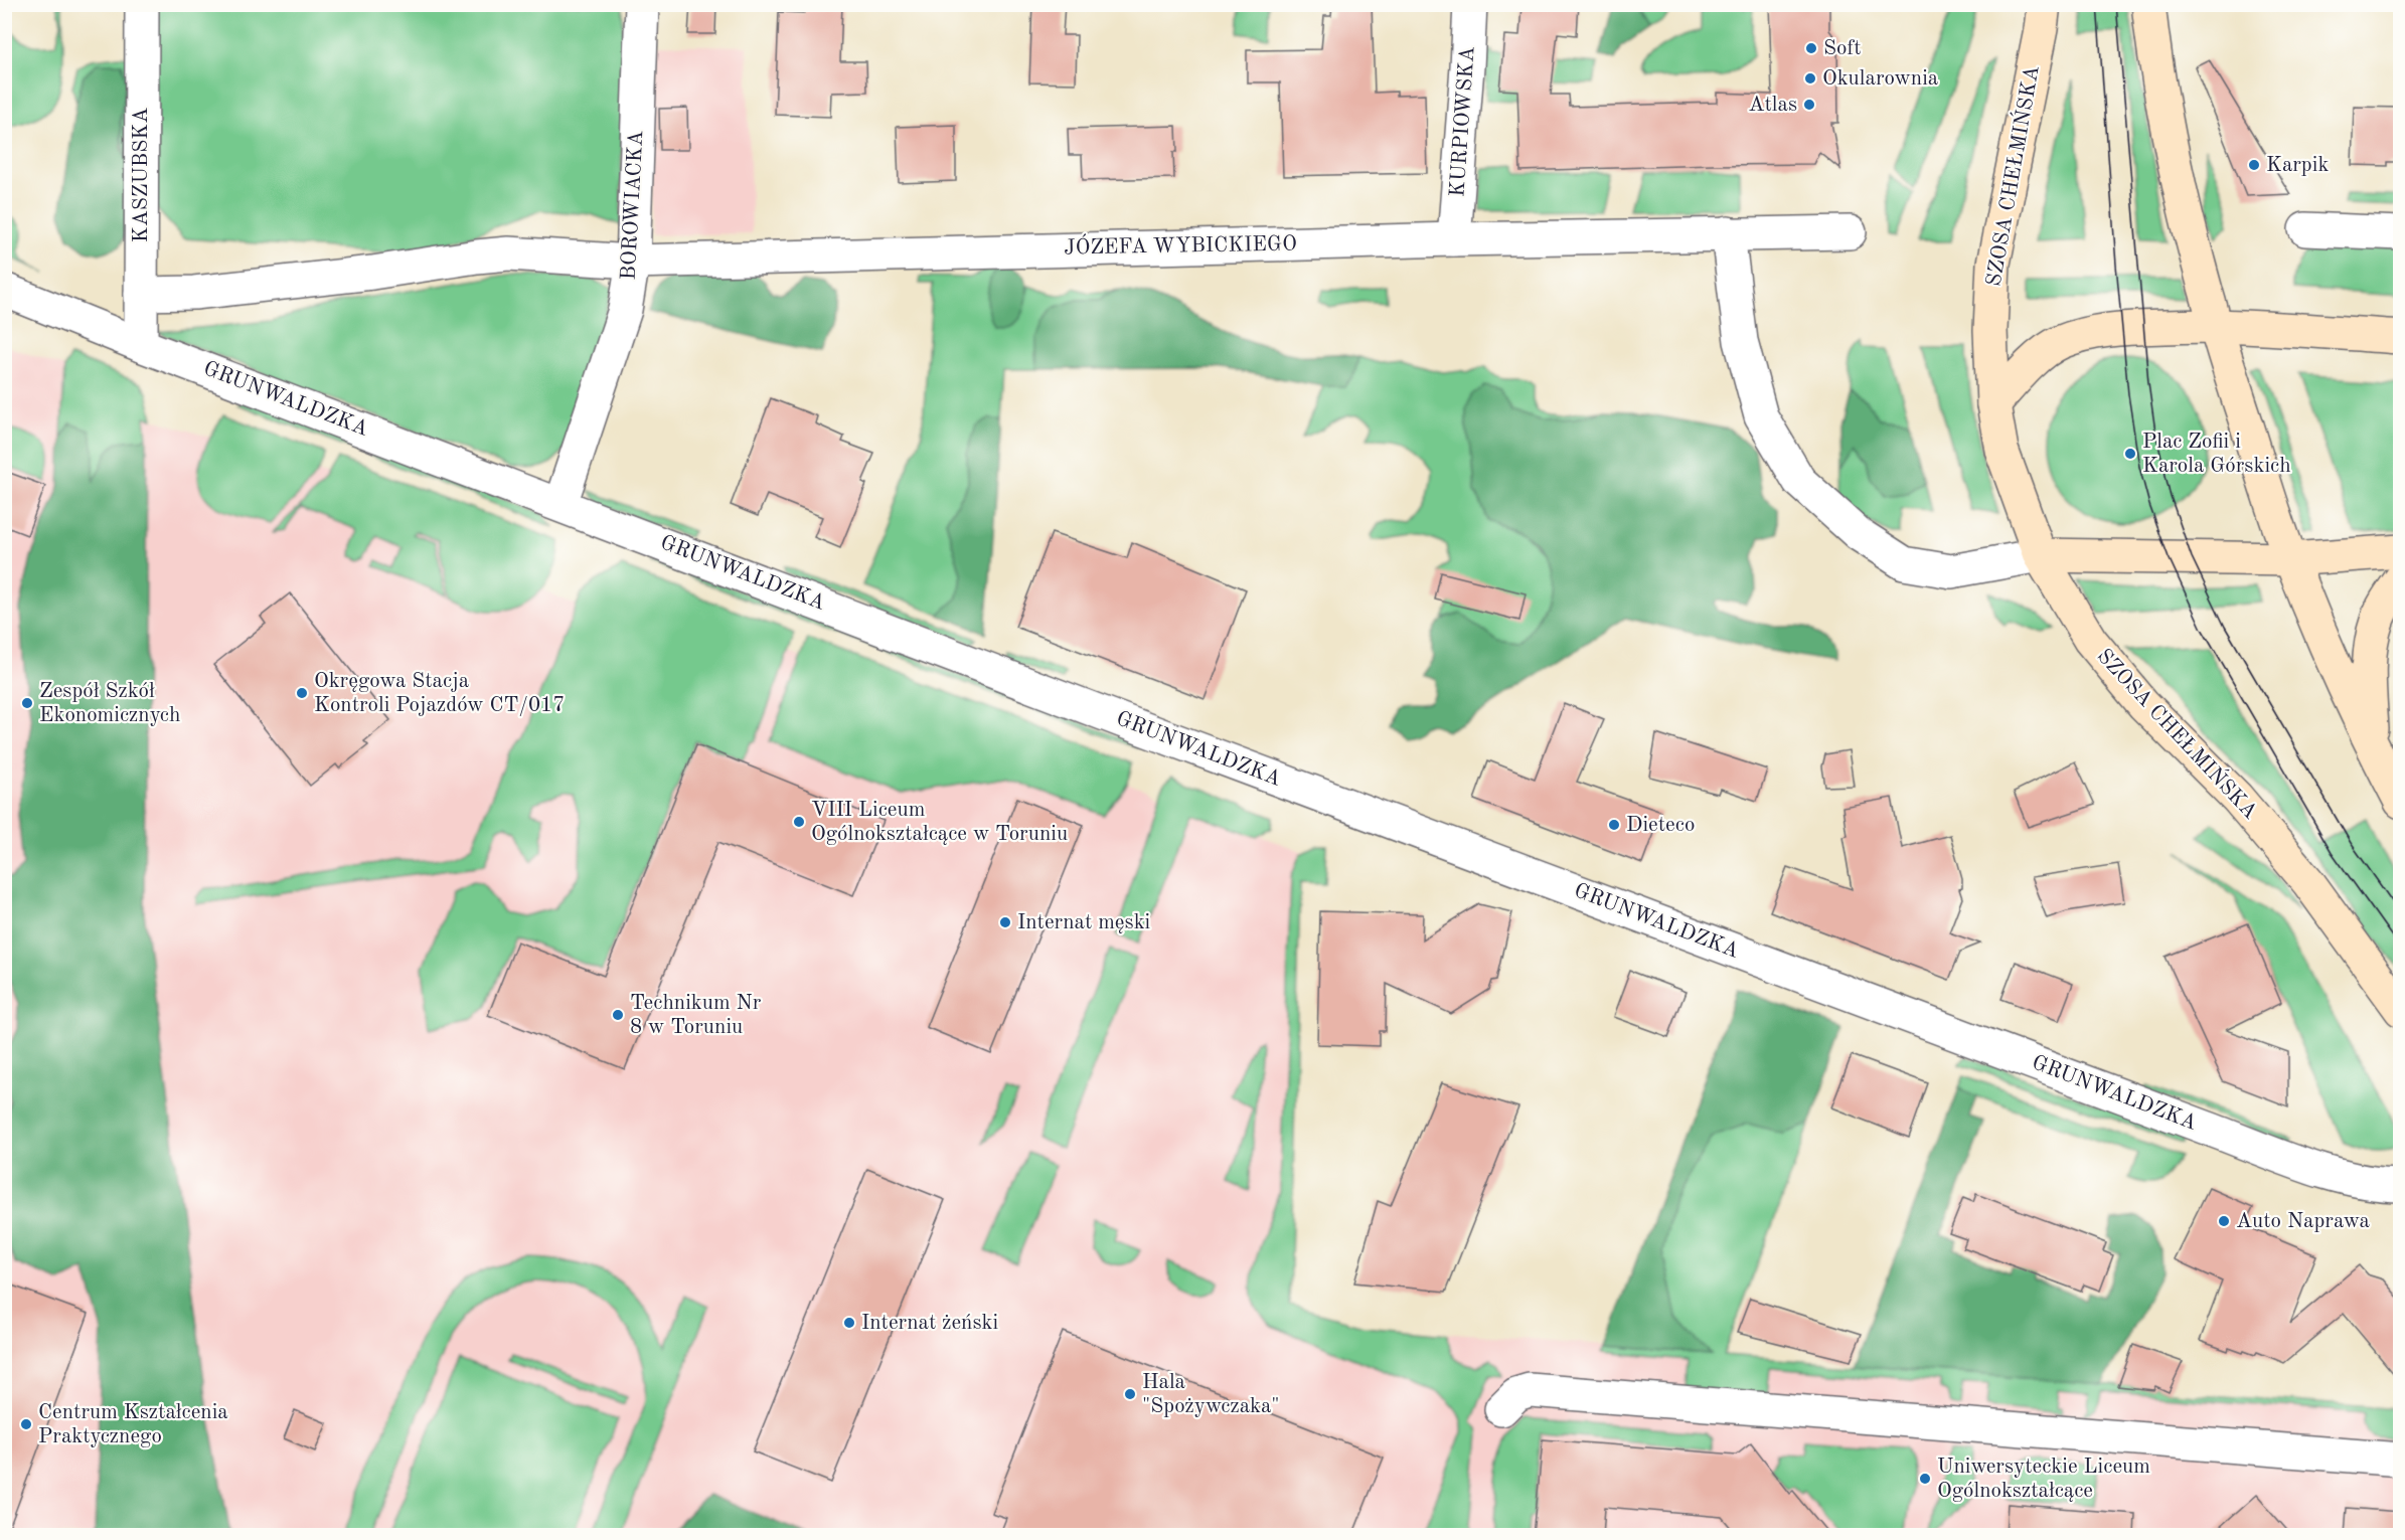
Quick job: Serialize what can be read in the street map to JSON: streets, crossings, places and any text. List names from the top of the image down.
{
  "streets": {
    "main road": ["SZOSA CHEŁMIŃSKA"],
    "street": [
      "KURPIOWSKA",
      "KASZUBSKA",
      "BOROWIACKA",
      "JÓZEFA WYBICKIEGO",
      "GRUNWALDZKA"
    ]
  },
  "crossings": [
    ["KURPIOWSKA", "JÓZEFA WYBICKIEGO"],
    ["KASZUBSKA", "JÓZEFA WYBICKIEGO"],
    ["KASZUBSKA", "GRUNWALDZKA"],
    ["BOROWIACKA", "JÓZEFA WYBICKIEGO"],
    ["BOROWIACKA", "GRUNWALDZKA"]
  ],
  "places": [
    "Soft",
    "Okularownia",
    "Atlas",
    "Karpik",
    "Plac Zofii i Karola Górskich",
    "Okręgowa Stacja Kontroli Pojazdów CT/017",
    "Zespół Szkół Ekonomicznych",
    "VIII Liceum Ogólnokształcące w Toruniu",
    "Dieteco",
    "Internat męski",
    "Technikum Nr 8 w Toruniu",
    "Auto Naprawa",
    "Internat żeński",
    "Hala \"Spożywczaka\"",
    "Centrum Kształcenia Praktycznego",
    "Uniwersyteckie Liceum Ogólnokształcące"
  ]
}
